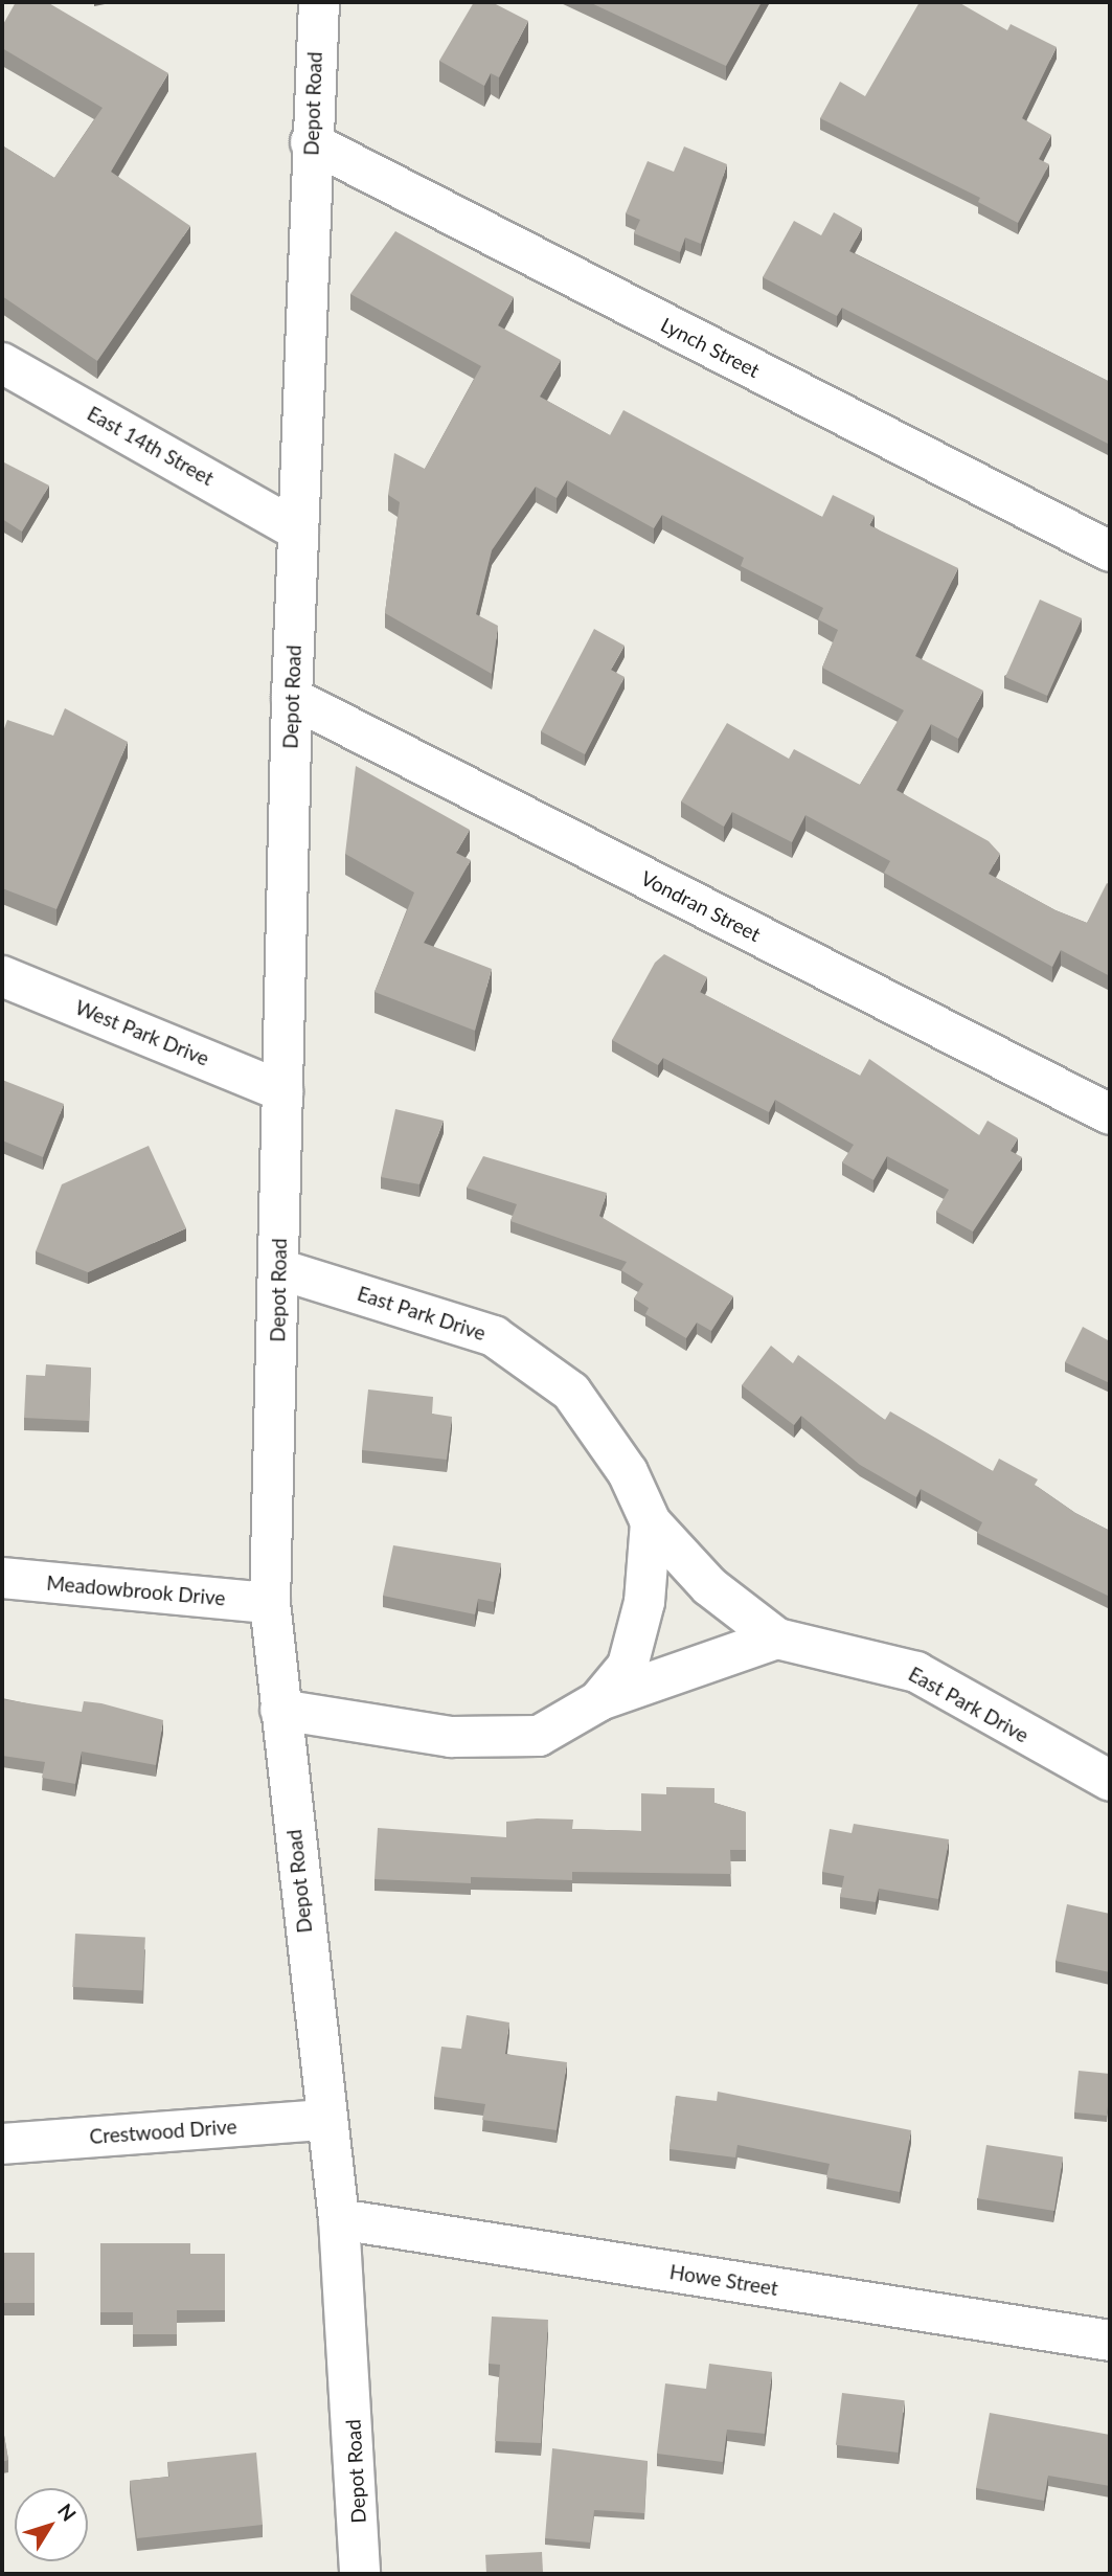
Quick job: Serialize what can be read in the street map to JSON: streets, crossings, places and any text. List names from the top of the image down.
{
  "streets": {
    "street": [
      "Depot Road",
      "Lynch Street",
      "East 14th Street",
      "Vondran Street",
      "West Park Drive",
      "East Park Drive",
      "Meadowbrook Drive",
      "Crestwood Drive",
      "Howe Street"
    ]
  },
  "crossings": [
    ["Depot Road", "Lynch Street"],
    ["Depot Road", "East 14th Street"],
    ["Depot Road", "Vondran Street"],
    ["Depot Road", "West Park Drive"],
    ["Depot Road", "East Park Drive"],
    ["Depot Road", "Meadowbrook Drive"],
    ["Depot Road", "Crestwood Drive"],
    ["Depot Road", "Howe Street"]
  ],
  "north": "top right"
}
